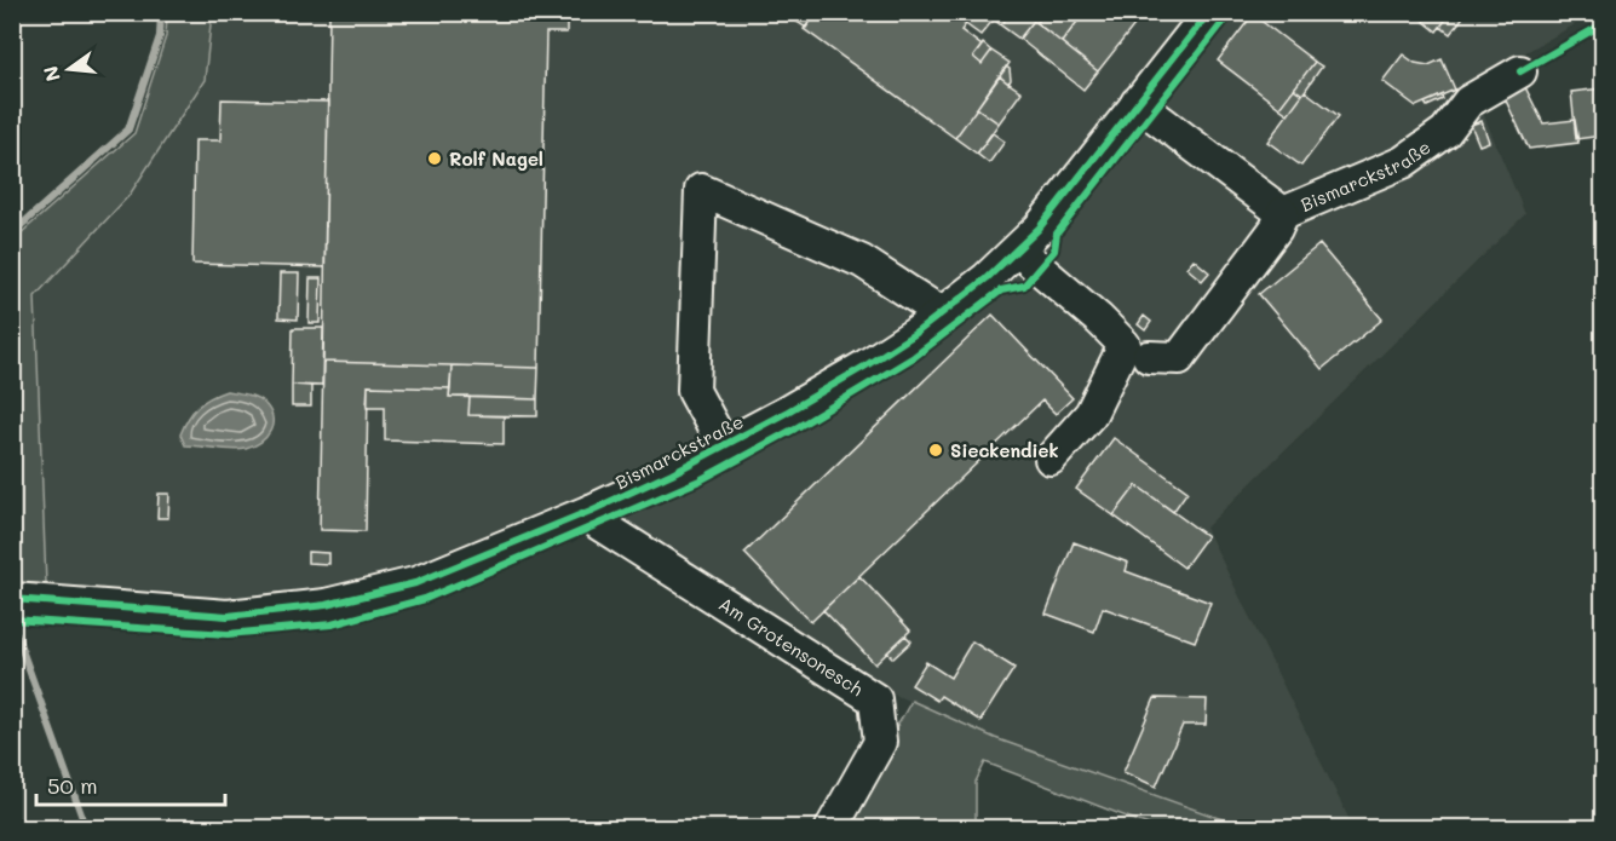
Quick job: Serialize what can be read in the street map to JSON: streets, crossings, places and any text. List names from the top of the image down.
{
  "streets": {
    "street": ["Bismarckstraße", "Am Grotensonesch"]
  },
  "crossings": [
    ["Bismarckstraße", "Am Grotensonesch"]
  ],
  "places": ["Rolf Nagel", "Sieckendiek"],
  "scale_bar": "50 m",
  "north": "left"
}
